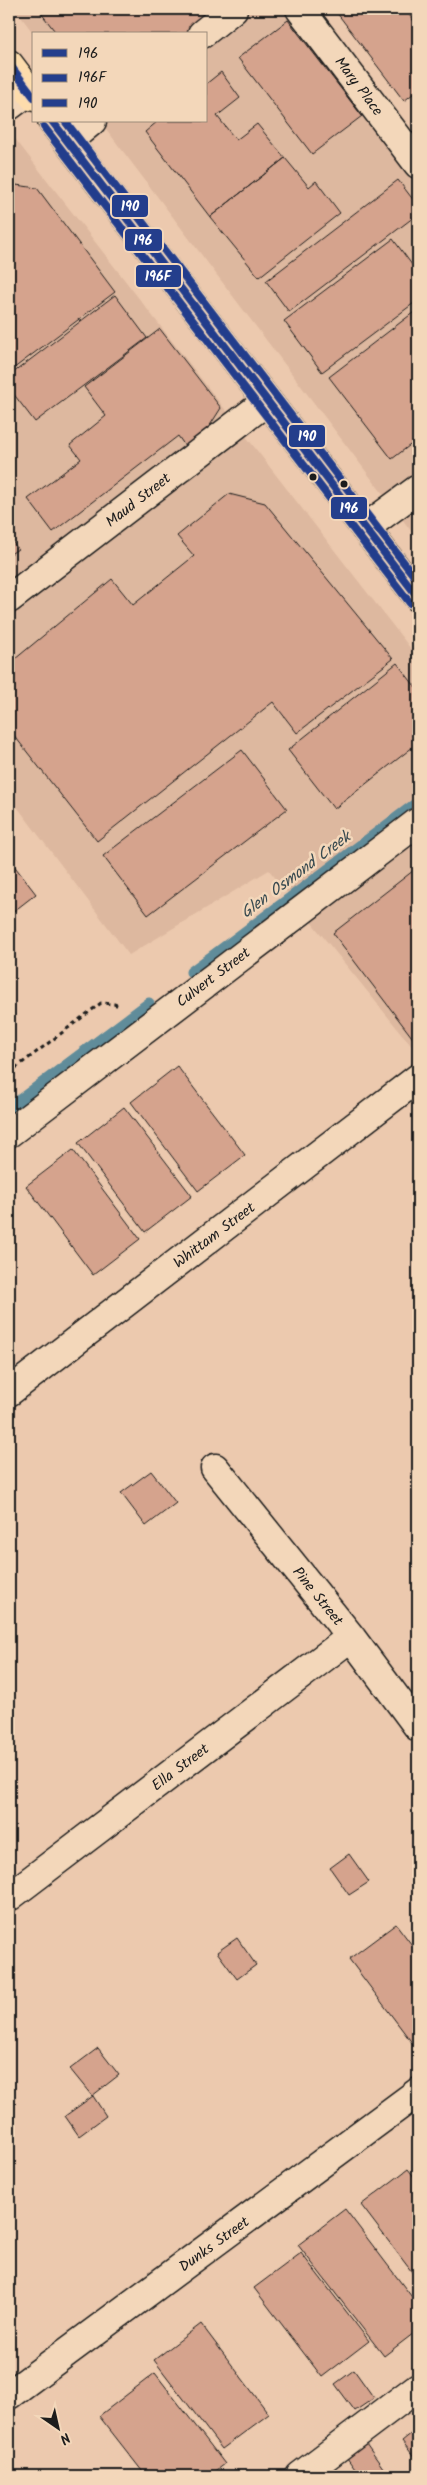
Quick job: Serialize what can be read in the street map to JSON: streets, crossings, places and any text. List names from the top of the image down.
{
  "streets": {
    "street": [
      "Mary Place",
      "Maud Street",
      "Culvert Street",
      "Whittam Street",
      "Pine Street",
      "Ella Street",
      "Dunks Street"
    ]
  },
  "crossings": [
    ["Pine Street", "Ella Street"]
  ],
  "water": ["Glen Osmond Creek"],
  "lines": ["transit line 196", "transit line 190", "transit line 196F"],
  "legend": ["196", "196F", "190"],
  "north": "bottom right"
}
